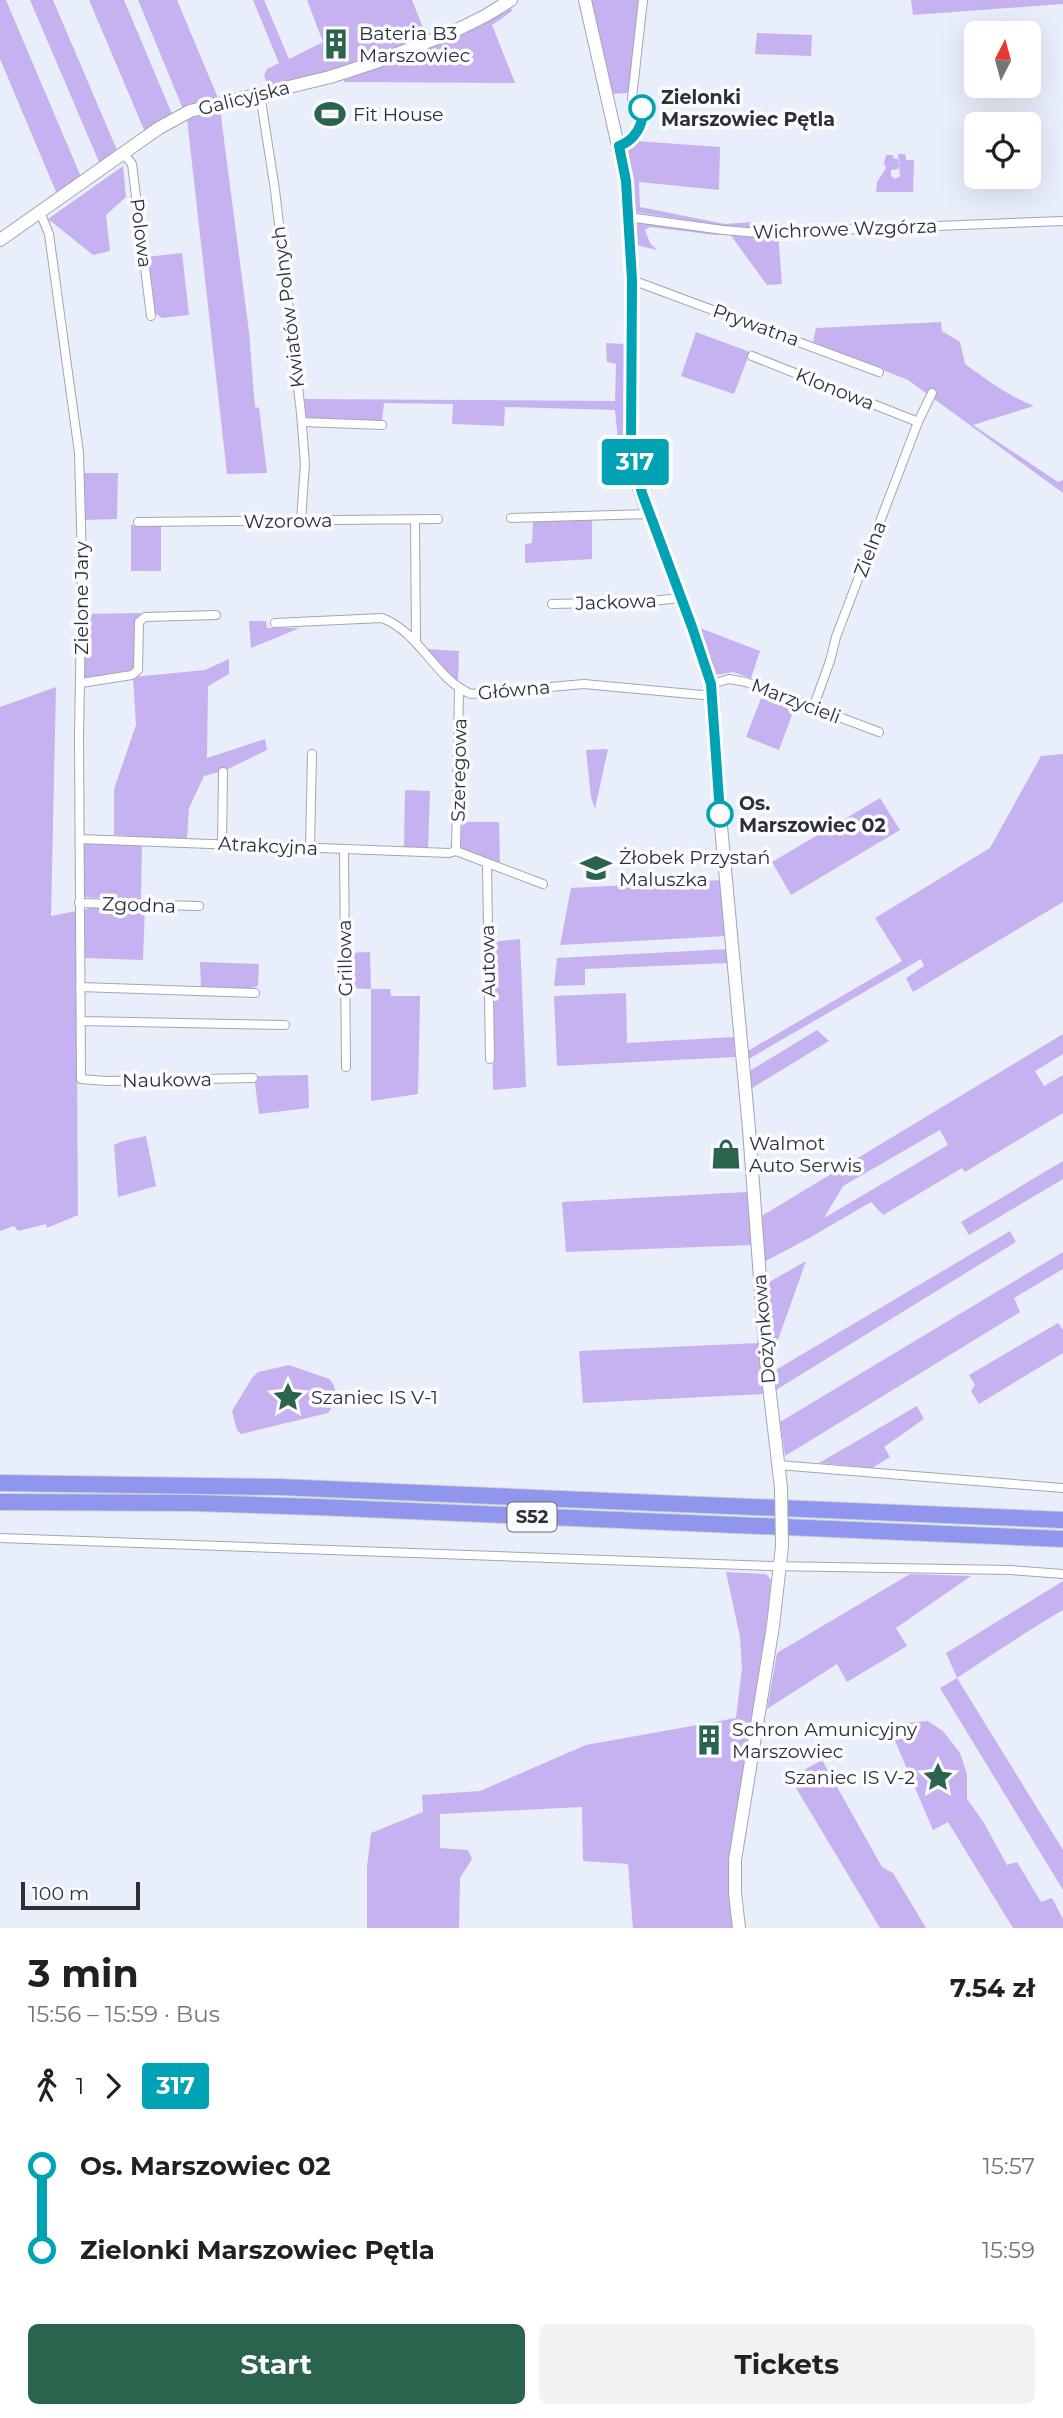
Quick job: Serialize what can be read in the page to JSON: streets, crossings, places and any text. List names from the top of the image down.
{
  "streets": {
    "highway": ["S52"],
    "street": [
      "Galicyjska",
      "Wichrowe Wzgórza",
      "Polowa",
      "Kwiatów Polnych",
      "Prywatna",
      "Klonowa",
      "Wzorowa",
      "Zielna",
      "Zielone Jary",
      "Jackowa",
      "Główna",
      "Marzycieli",
      "Szeregowa",
      "Atrakcyjna",
      "Zgodna",
      "Grillowa",
      "Autowa",
      "Naukowa",
      "Dożynkowa"
    ]
  },
  "crossings": [
    ["Galicyjska", "Polowa"],
    ["Galicyjska", "Kwiatów Polnych"],
    ["Galicyjska", "Zielone Jary"],
    ["Wichrowe Wzgórza", "Dożynkowa"],
    ["Kwiatów Polnych", "Wzorowa"],
    ["Prywatna", "Dożynkowa"],
    ["Klonowa", "Zielna"],
    ["Zielna", "Marzycieli"],
    ["Zielone Jary", "Atrakcyjna"],
    ["Zielone Jary", "Zgodna"],
    ["Zielone Jary", "Naukowa"],
    ["Jackowa", "Dożynkowa"],
    ["Główna", "Marzycieli"],
    ["Główna", "Szeregowa"],
    ["Główna", "Dożynkowa"],
    ["Marzycieli", "Dożynkowa"],
    ["Szeregowa", "Atrakcyjna"],
    ["Atrakcyjna", "Grillowa"]
  ],
  "places": {
    "building": ["Bateria B3 Marszowiec", "Schron Amunicyjny Marszowiec"],
    "other": ["Zielonki Marszowiec Pętla", "Os. Marszowiec 02"],
    "sports": ["Fit House"],
    "school or university": ["Żłobek Przystań Maluszka"],
    "shop": ["Walmot Auto Serwis"],
    "place": ["Szaniec IS V-1", "Szaniec IS V-2"]
  },
  "lines": ["bus line 317"],
  "scale_bar": "100 m",
  "north": "top",
  "page": {
    "on_map": "317",
    "scale": "100 m",
    "heading": ["3 min", "15:56 – 15:59 · Bus", "7.54 zł"],
    "legs": ["1", "317"],
    "list": [
      {
        "name": "Os. Marszowiec 02",
        "value": "15:57"
      },
      {
        "name": "Zielonki Marszowiec Pętla",
        "value": "15:59"
      }
    ],
    "buttons": ["Start", "Tickets"]
  }
}
